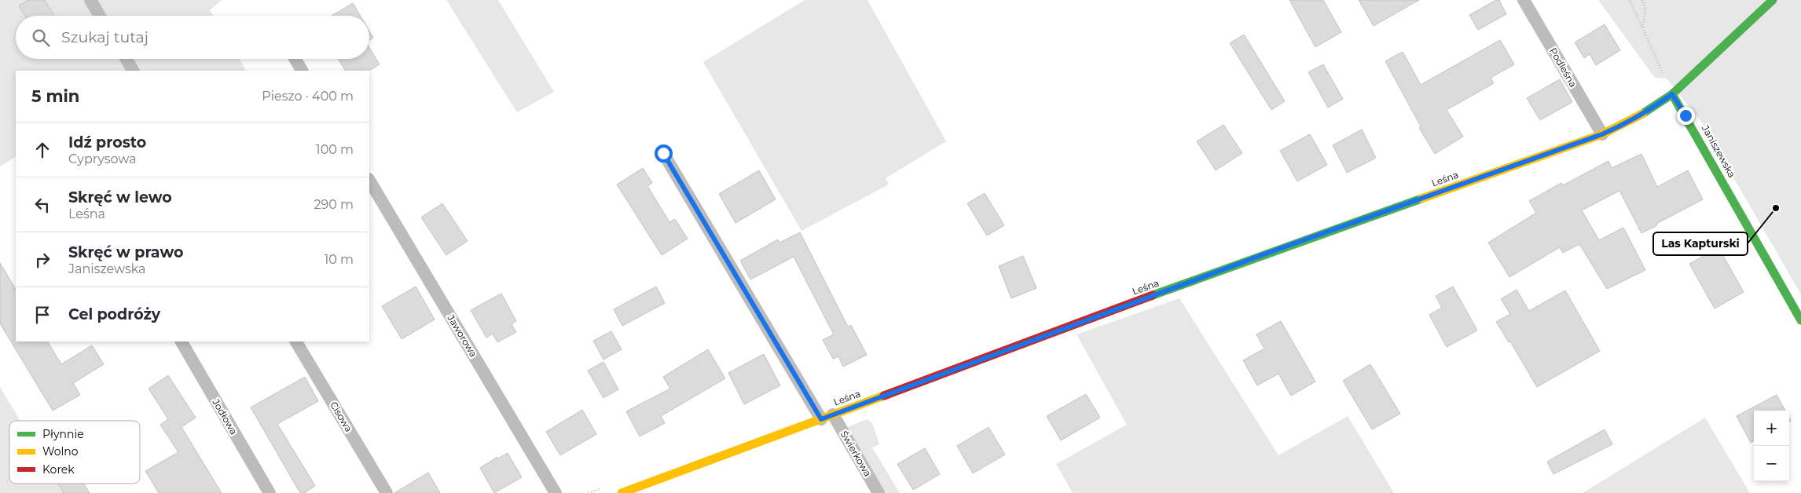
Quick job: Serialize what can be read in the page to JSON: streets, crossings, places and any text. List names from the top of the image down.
{
  "streets": {
    "street": ["Janiszewska", "Leśna"],
    "lane": [
      "Podleśna",
      "Jaworowa",
      "Jodłowa",
      "Cisowa",
      "Świerkowa"
    ]
  },
  "crossings": [
    ["Podleśna", "Leśna"],
    ["Janiszewska", "Leśna"],
    ["Leśna", "Świerkowa"]
  ],
  "places": ["Las Kapturski"],
  "legend": ["Płynnie", "Wolno", "Korek"],
  "page": {
    "search": "Szukaj tutaj",
    "heading": ["5 min", "Pieszo · 400 m"],
    "list": [
      ["Idź prosto", "Cyprysowa", "100 m"],
      ["Skręć w lewo", "Leśna", "290 m"],
      ["Skręć w prawo", "Janiszewska", "10 m"],
      "Cel podróży"
    ],
    "map_buttons": ["+", "−"]
  }
}
